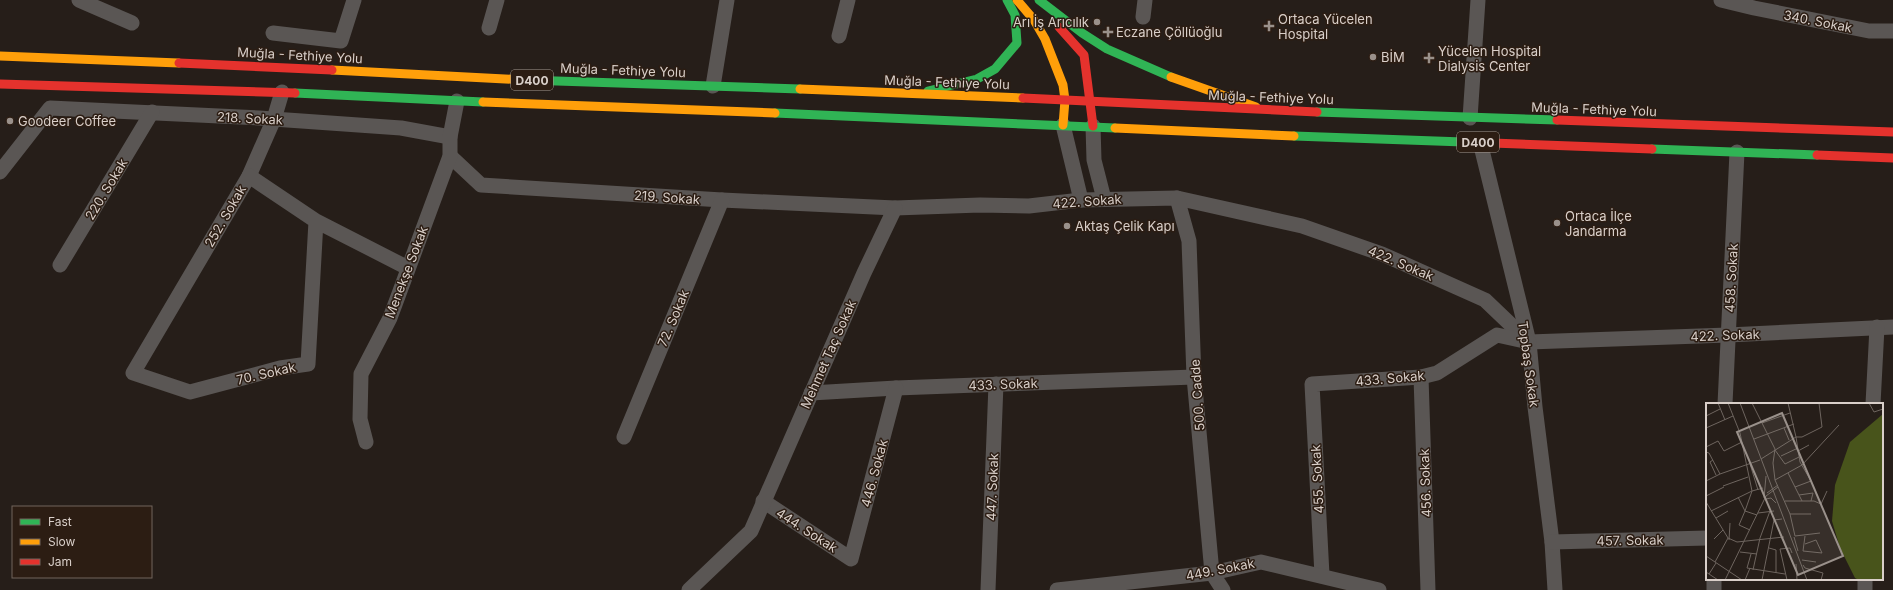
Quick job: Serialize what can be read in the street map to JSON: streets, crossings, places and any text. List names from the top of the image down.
{
  "streets": {
    "main road": ["Muğla - Fethiye Yolu", "D400"],
    "street": [
      "340. Sokak",
      "218. Sokak",
      "220. Sokak",
      "219. Sokak",
      "422. Sokak",
      "252. Sokak",
      "Menekşe Sokak",
      "458. Sokak",
      "72. Sokak",
      "Mehmet Taç Sokak",
      "Topbaş Sokak",
      "70. Sokak",
      "433. Sokak",
      "500. Cadde",
      "446. Sokak",
      "455. Sokak",
      "456. Sokak",
      "447. Sokak",
      "444. Sokak",
      "457. Sokak",
      "449. Sokak"
    ]
  },
  "crossings": [
    ["D400", "Menekşe Sokak"],
    ["D400", "458. Sokak"],
    ["D400", "Topbaş Sokak"],
    ["218. Sokak", "220. Sokak"],
    ["218. Sokak", "Menekşe Sokak"],
    ["219. Sokak", "422. Sokak"],
    ["219. Sokak", "Menekşe Sokak"],
    ["219. Sokak", "72. Sokak"],
    ["219. Sokak", "Mehmet Taç Sokak"],
    ["422. Sokak", "458. Sokak"],
    ["422. Sokak", "Mehmet Taç Sokak"],
    ["422. Sokak", "Topbaş Sokak"],
    ["422. Sokak", "433. Sokak"],
    ["422. Sokak", "500. Cadde"],
    ["252. Sokak", "Menekşe Sokak"],
    ["252. Sokak", "70. Sokak"],
    ["Mehmet Taç Sokak", "433. Sokak"],
    ["Mehmet Taç Sokak", "444. Sokak"],
    ["Topbaş Sokak", "433. Sokak"],
    ["Topbaş Sokak", "457. Sokak"],
    ["433. Sokak", "500. Cadde"],
    ["433. Sokak", "446. Sokak"],
    ["433. Sokak", "455. Sokak"],
    ["433. Sokak", "456. Sokak"],
    ["433. Sokak", "447. Sokak"],
    ["500. Cadde", "449. Sokak"],
    ["446. Sokak", "444. Sokak"],
    ["455. Sokak", "449. Sokak"]
  ],
  "places": {
    "other": [
      "Arı İş Arıcılık",
      "BİM",
      "Goodeer Coffee",
      "Ortaca İlçe Jandarma",
      "Aktaş Çelik Kapı"
    ],
    "health": ["Ortaca Yücelen Hospital", "Eczane Çöllüoğlu", "Yücelen Hospital Dialysis Center"]
  },
  "legend": ["Fast", "Slow", "Jam"]
}
